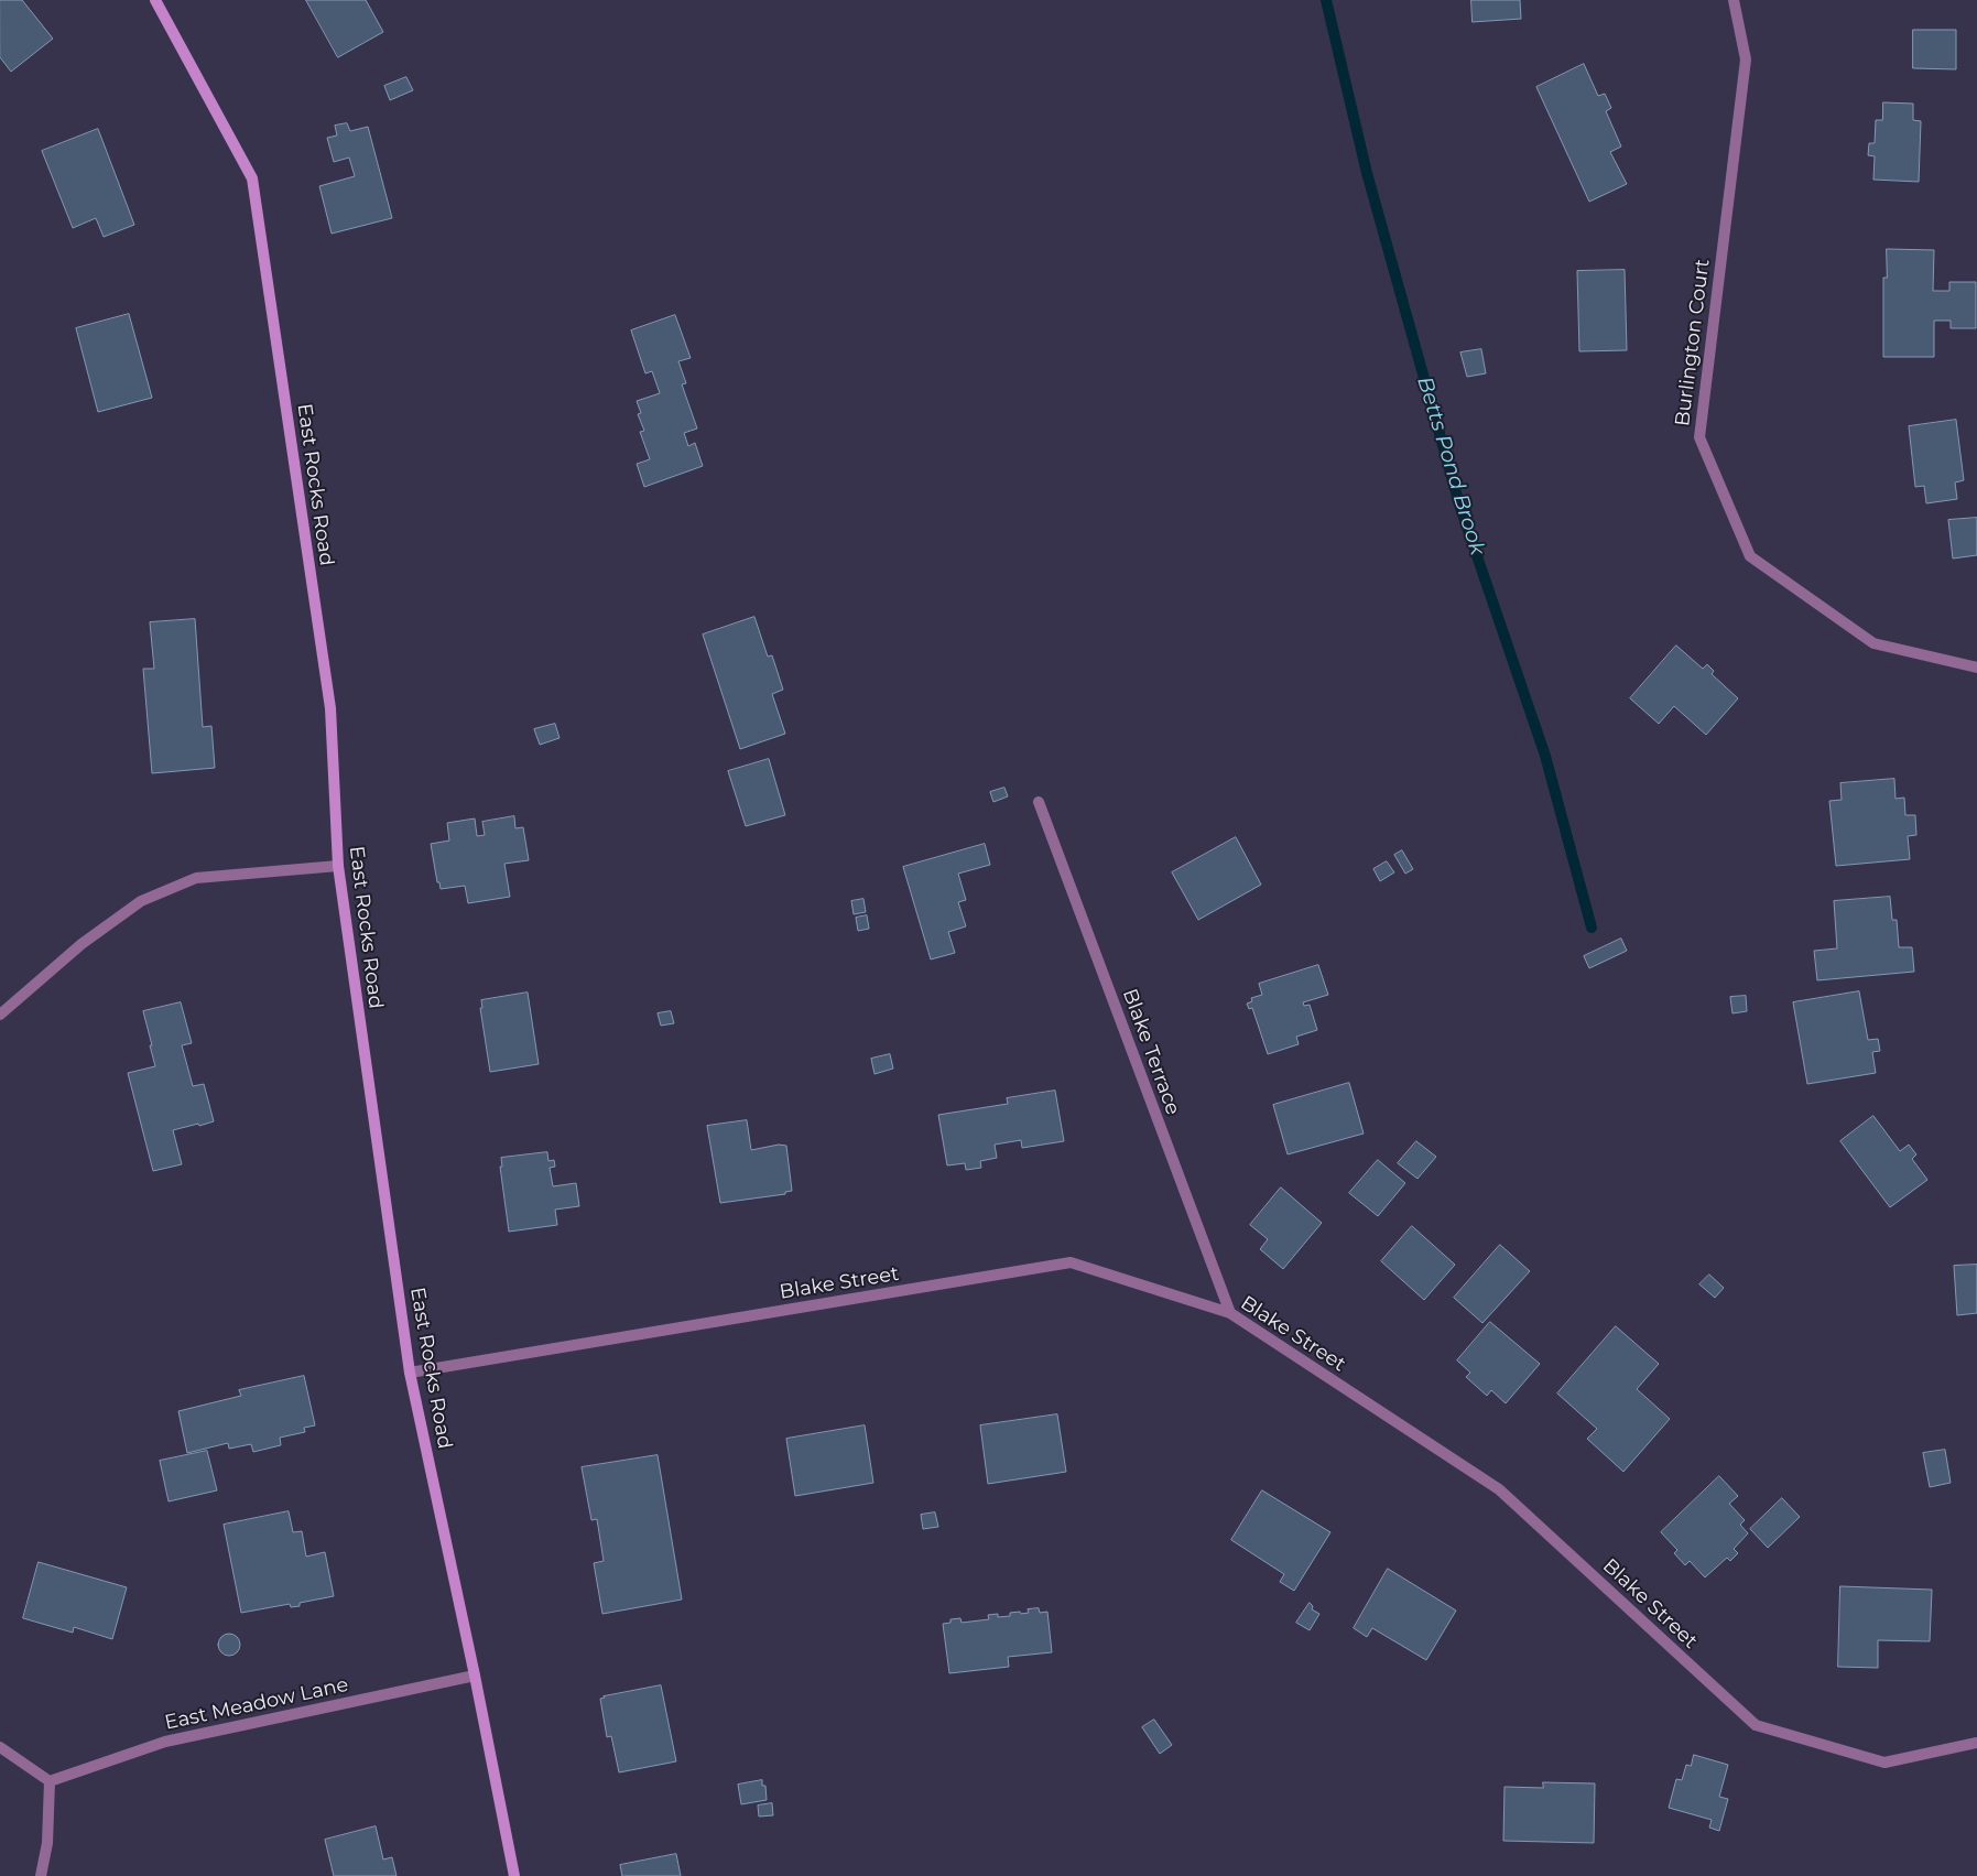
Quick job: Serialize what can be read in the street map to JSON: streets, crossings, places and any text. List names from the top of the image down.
{
  "streets": {
    "street": [
      "Burlington Court",
      "East Rocks Road",
      "Blake Terrace",
      "Blake Street",
      "East Meadow Lane"
    ]
  },
  "crossings": [
    ["East Rocks Road", "Blake Street"],
    ["East Rocks Road", "East Meadow Lane"],
    ["Blake Terrace", "Blake Street"]
  ],
  "water": ["Betts Pond Brook"]
}
